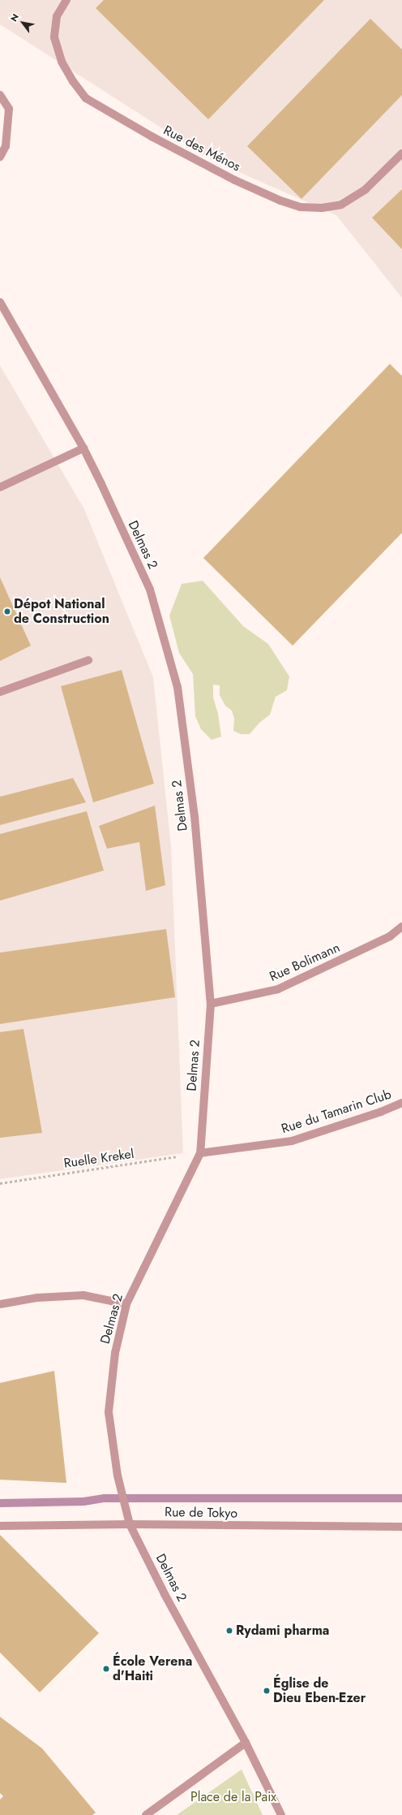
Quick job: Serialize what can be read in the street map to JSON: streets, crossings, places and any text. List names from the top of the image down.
{
  "streets": {
    "street": [
      "Rue des Ménos",
      "Delmas 2",
      "Rue Bolimann",
      "Rue du Tamarin Club",
      "Rue de Tokyo"
    ],
    "path": ["Ruelle Krekel"]
  },
  "crossings": [
    ["Delmas 2", "Rue Bolimann"],
    ["Delmas 2", "Rue du Tamarin Club"],
    ["Delmas 2", "Ruelle Krekel"],
    ["Delmas 2", "Rue de Tokyo"],
    ["Rue du Tamarin Club", "Ruelle Krekel"]
  ],
  "parks": ["Place de la Paix"],
  "places": [
    "Dépot National de Construction",
    "Rydami pharma",
    "École Verena d'Haiti",
    "Église de Dieu Eben-Ezer"
  ],
  "north": "top left"
}
